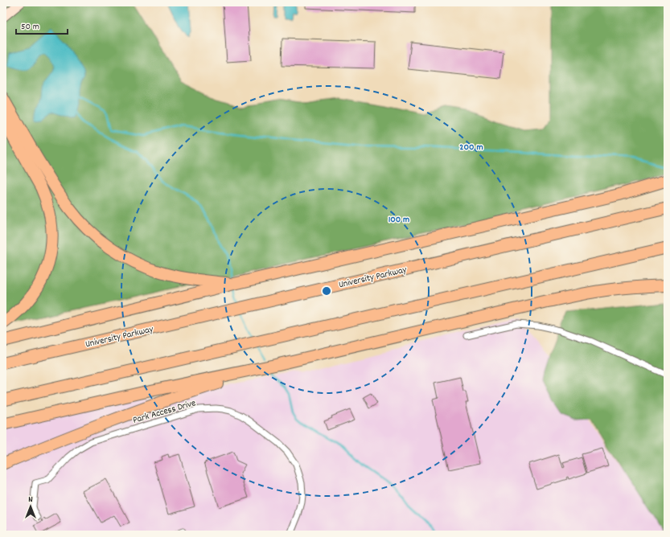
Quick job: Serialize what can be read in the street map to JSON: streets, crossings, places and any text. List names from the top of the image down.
{
  "streets": {
    "highway": ["University Parkway"],
    "street": ["Park Access Drive"]
  },
  "scale_bar": "50 m",
  "north": "top",
  "rings": ["200 m", "100 m"]
}
